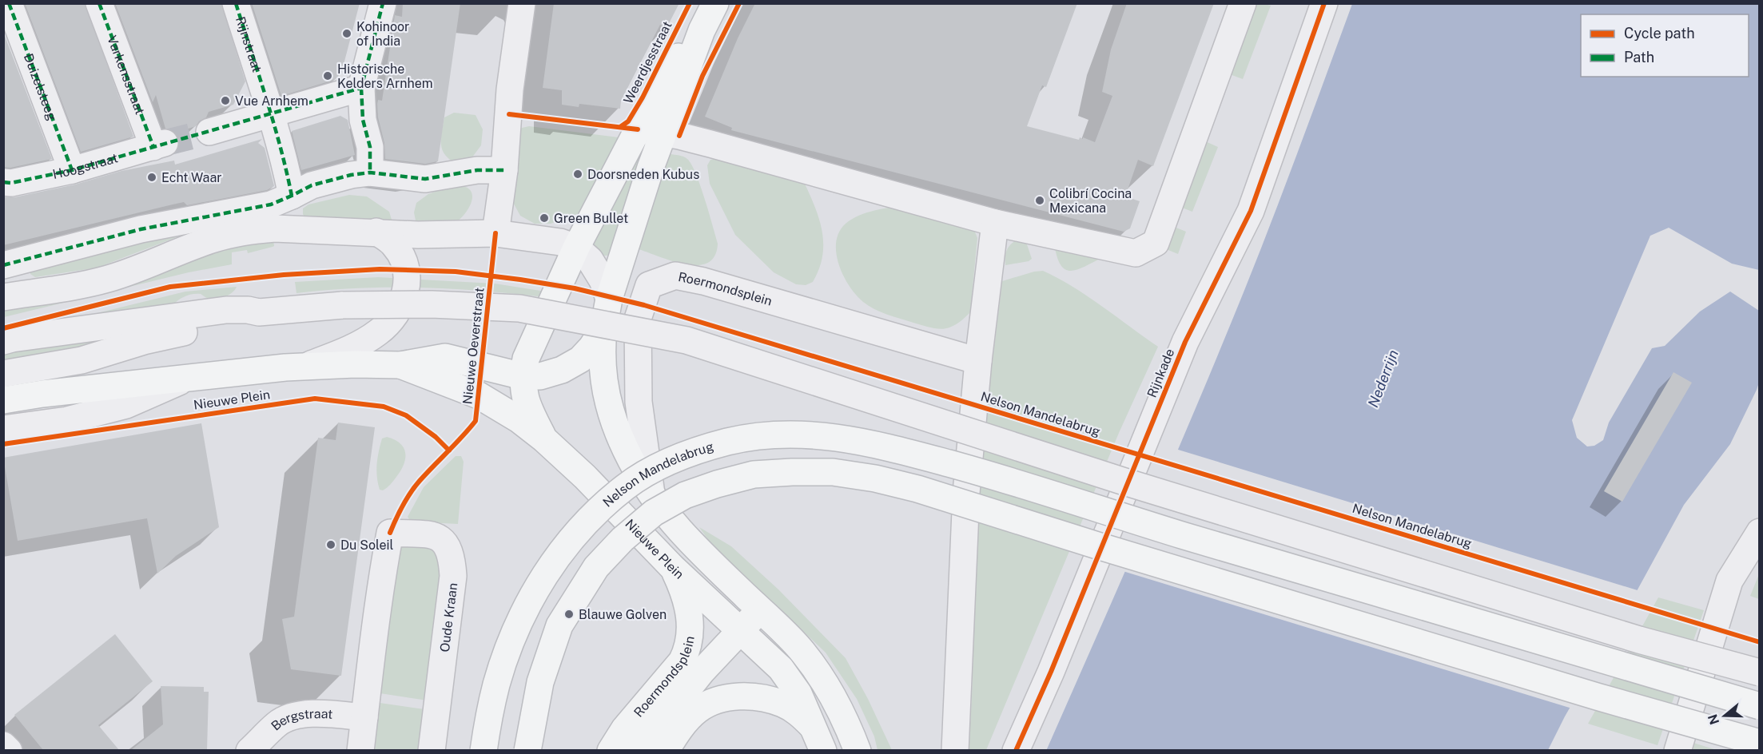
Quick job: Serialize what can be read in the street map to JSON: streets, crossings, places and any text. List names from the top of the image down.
{
  "streets": {
    "main road": [
      "Weerdjesstraat",
      "Roermondsplein",
      "Nieuwe Plein",
      "Nelson Mandelabrug"
    ],
    "street": [
      "Rijnstraat",
      "Varkensstraat",
      "Duizelsteeg",
      "Hoogstraat",
      "Rijnkade",
      "Oude Kraan",
      "Bergstraat"
    ],
    "cycle path": ["Nieuwe Oeverstraat"]
  },
  "crossings": [
    ["Weerdjesstraat", "Nieuwe Plein"],
    ["Varkensstraat", "Hoogstraat"],
    ["Duizelsteeg", "Hoogstraat"],
    ["Roermondsplein", "Nieuwe Plein"],
    ["Oude Kraan", "Bergstraat"]
  ],
  "water": ["Nederrijn"],
  "places": [
    "Kohinoor of India",
    "Historische Kelders Arnhem",
    "Vue Arnhem",
    "Doorsneden Kubus",
    "Echt Waar",
    "Colibrí Cocina Mexicana",
    "Green Bullet",
    "Du Soleil",
    "Blauwe Golven"
  ],
  "legend": ["Cycle path", "Path"],
  "north": "left"
}
